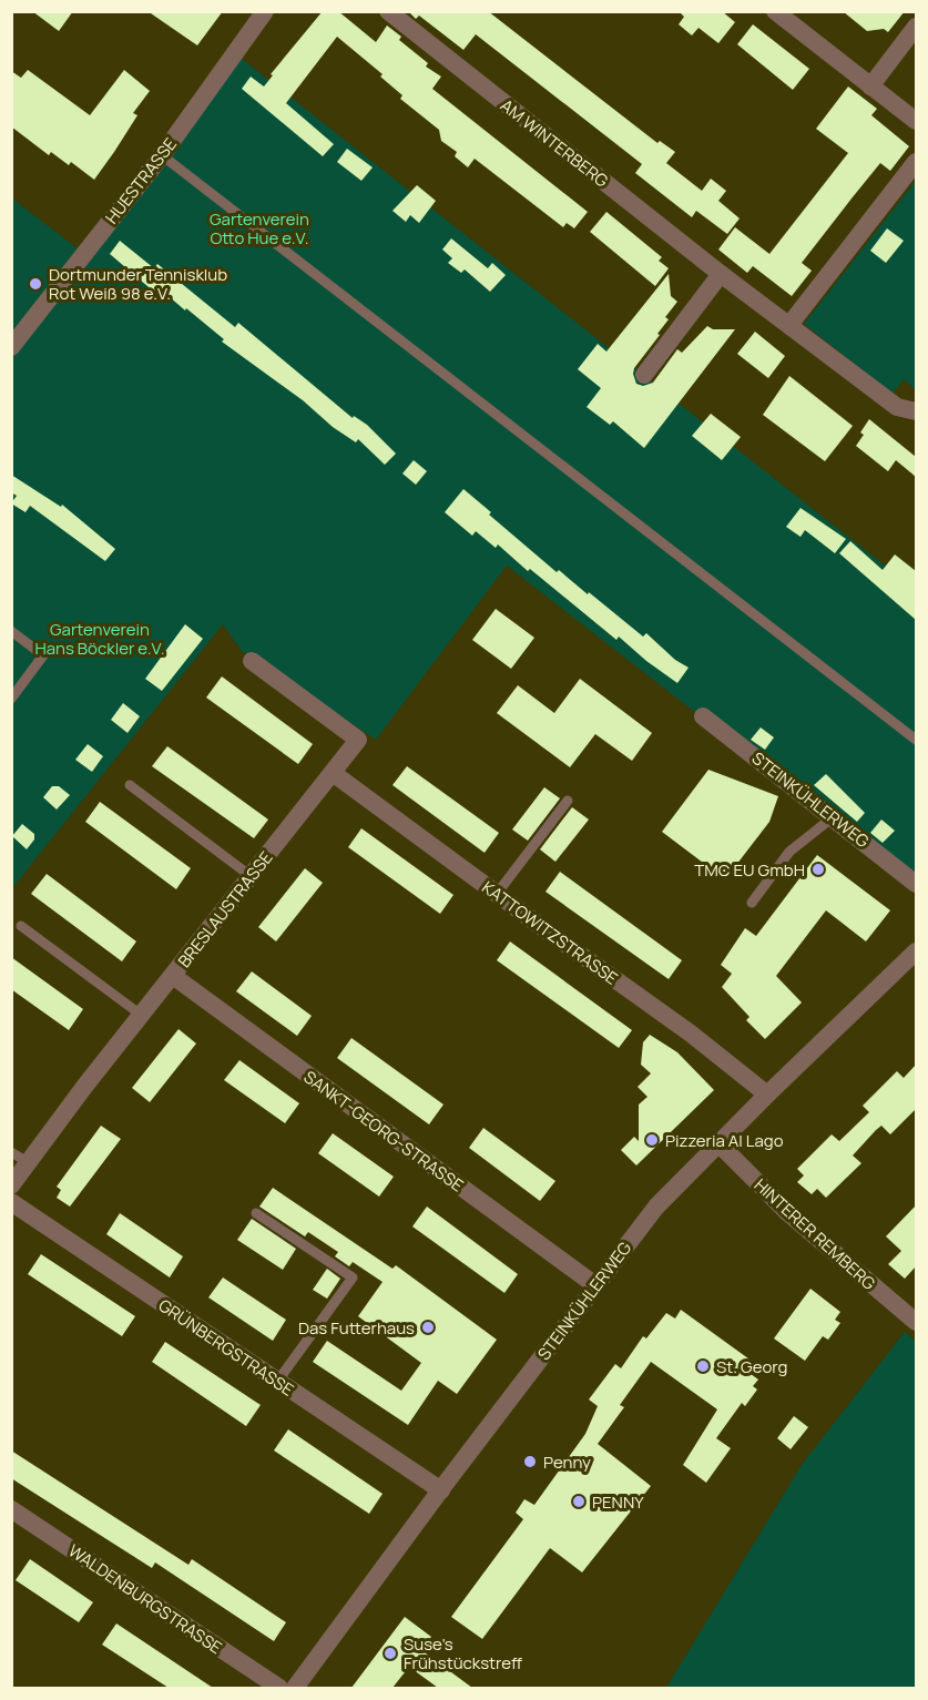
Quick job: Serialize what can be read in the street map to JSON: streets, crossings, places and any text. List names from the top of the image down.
{
  "streets": {
    "street": [
      "AM WINTERBERG",
      "HUESTRASSE",
      "STEINKÜHLERWEG",
      "BRESLAUSTRASSE",
      "KATTOWITZSTRASSE",
      "SANKT-GEORG-STRASSE",
      "HINTERER REMBERG",
      "GRÜNBERGSTRASSE",
      "WALDENBURGSTRASSE"
    ]
  },
  "crossings": [
    ["STEINKÜHLERWEG", "KATTOWITZSTRASSE"],
    ["STEINKÜHLERWEG", "SANKT-GEORG-STRASSE"],
    ["STEINKÜHLERWEG", "HINTERER REMBERG"],
    ["STEINKÜHLERWEG", "GRÜNBERGSTRASSE"],
    ["BRESLAUSTRASSE", "KATTOWITZSTRASSE"],
    ["BRESLAUSTRASSE", "SANKT-GEORG-STRASSE"]
  ],
  "parks": ["Gartenverein Otto Hue e.V.", "Gartenverein Hans Böckler e.V."],
  "places": [
    "Dortmunder Tennisklub Rot Weiß 98 e.V.",
    "TMC EU GmbH",
    "Pizzeria Al Lago",
    "Das Futterhaus",
    "St. Georg",
    "Penny",
    "PENNY",
    "Suse's Frühstückstreff"
  ]
}
